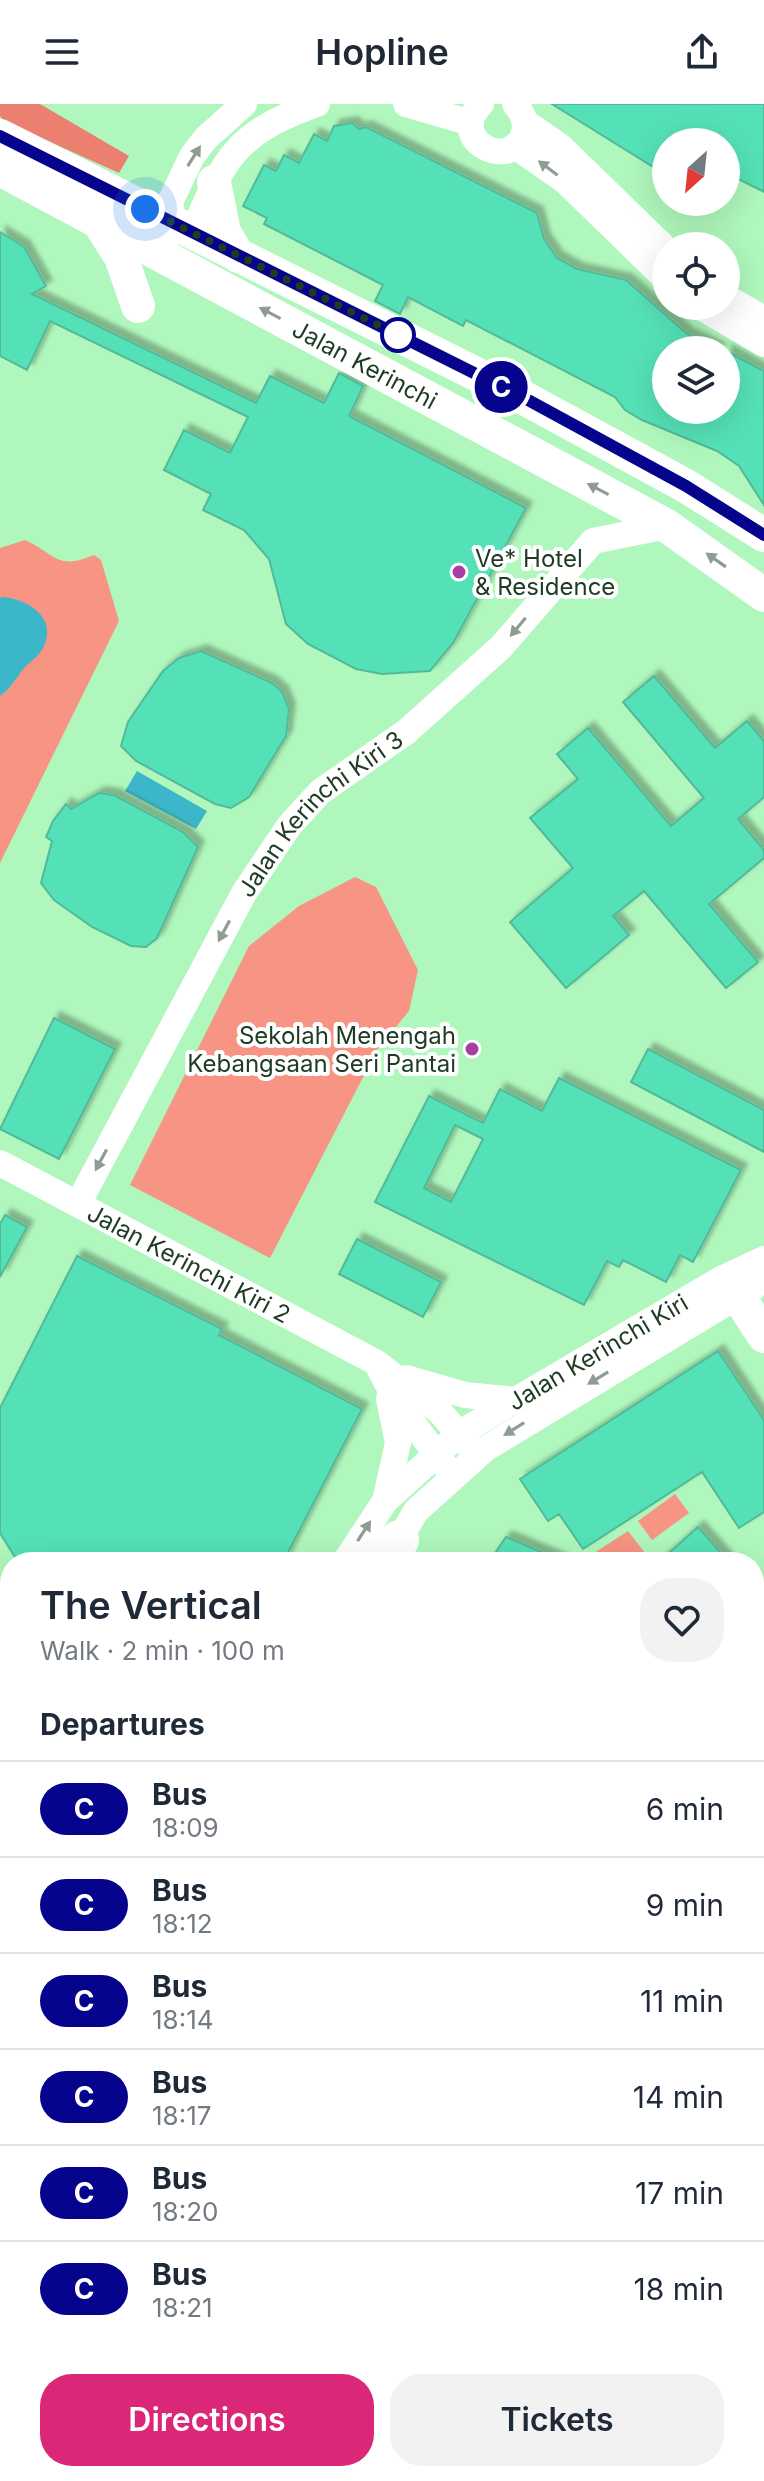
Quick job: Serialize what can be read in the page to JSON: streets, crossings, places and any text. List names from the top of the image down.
{
  "streets": {
    "main road": ["Jalan Kerinchi", "Jalan Kerinchi Kiri"],
    "street": ["Jalan Kerinchi Kiri 3", "Jalan Kerinchi Kiri 2"]
  },
  "crossings": [
    ["Jalan Kerinchi", "Jalan Kerinchi Kiri 3"],
    ["Jalan Kerinchi Kiri 3", "Jalan Kerinchi Kiri 2"]
  ],
  "one_way": ["Jalan Kerinchi Kiri 3"],
  "places": ["Ve* Hotel & Residence", "Sekolah Menengah Kebangsaan Seri Pantai"],
  "lines": ["bus line C"],
  "north": "bottom left",
  "page": {
    "header": "Hopline",
    "on_map": "C",
    "heading": [
      ["The Vertical", "Walk · 2 min · 100 m"],
      "Departures"
    ],
    "list": [
      {
        "mark": "C",
        "name": "Bus",
        "note": "18:09",
        "value": "6 min"
      },
      {
        "mark": "C",
        "name": "Bus",
        "note": "18:12",
        "value": "9 min"
      },
      {
        "mark": "C",
        "name": "Bus",
        "note": "18:14",
        "value": "11 min"
      },
      {
        "mark": "C",
        "name": "Bus",
        "note": "18:17",
        "value": "14 min"
      },
      {
        "mark": "C",
        "name": "Bus",
        "note": "18:20",
        "value": "17 min"
      },
      {
        "mark": "C",
        "name": "Bus",
        "note": "18:21",
        "value": "18 min"
      }
    ],
    "buttons": ["Directions", "Tickets"]
  }
}
